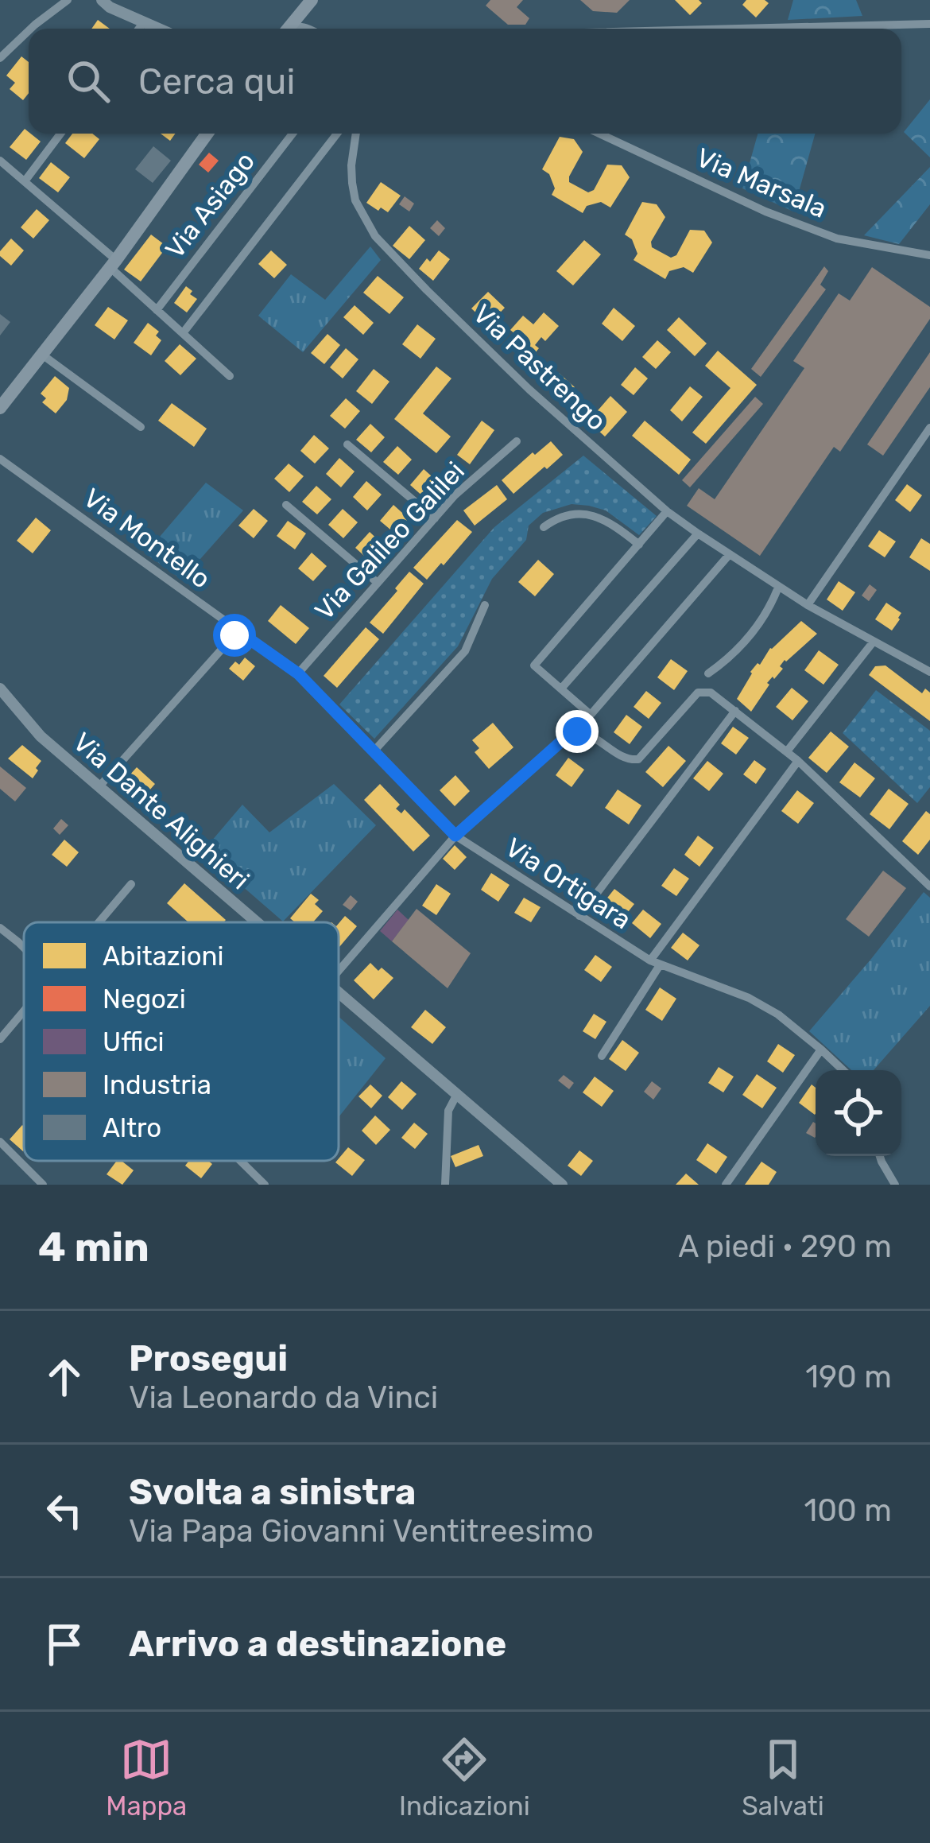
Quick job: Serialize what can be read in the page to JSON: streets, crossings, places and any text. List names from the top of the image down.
{
  "streets": {
    "street": [
      "Via Marsala",
      "Via Asiago",
      "Via Pastrengo",
      "Via Montello",
      "Via Galileo Galilei",
      "Via Dante Alighieri",
      "Via Ortigara"
    ]
  },
  "crossings": [
    ["Via Montello", "Via Galileo Galilei"],
    ["Via Montello", "Via Ortigara"]
  ],
  "legend": [
    "Abitazioni",
    "Negozi",
    "Uffici",
    "Industria",
    "Altro"
  ],
  "page": {
    "search": "Cerca qui",
    "heading": ["4 min", "A piedi · 290 m"],
    "list": [
      ["Prosegui", "Via Leonardo da Vinci", "190 m"],
      ["Svolta a sinistra", "Via Papa Giovanni Ventitreesimo", "100 m"],
      "Arrivo a destinazione"
    ],
    "nav": ["Mappa", "Indicazioni", "Salvati"]
  }
}
